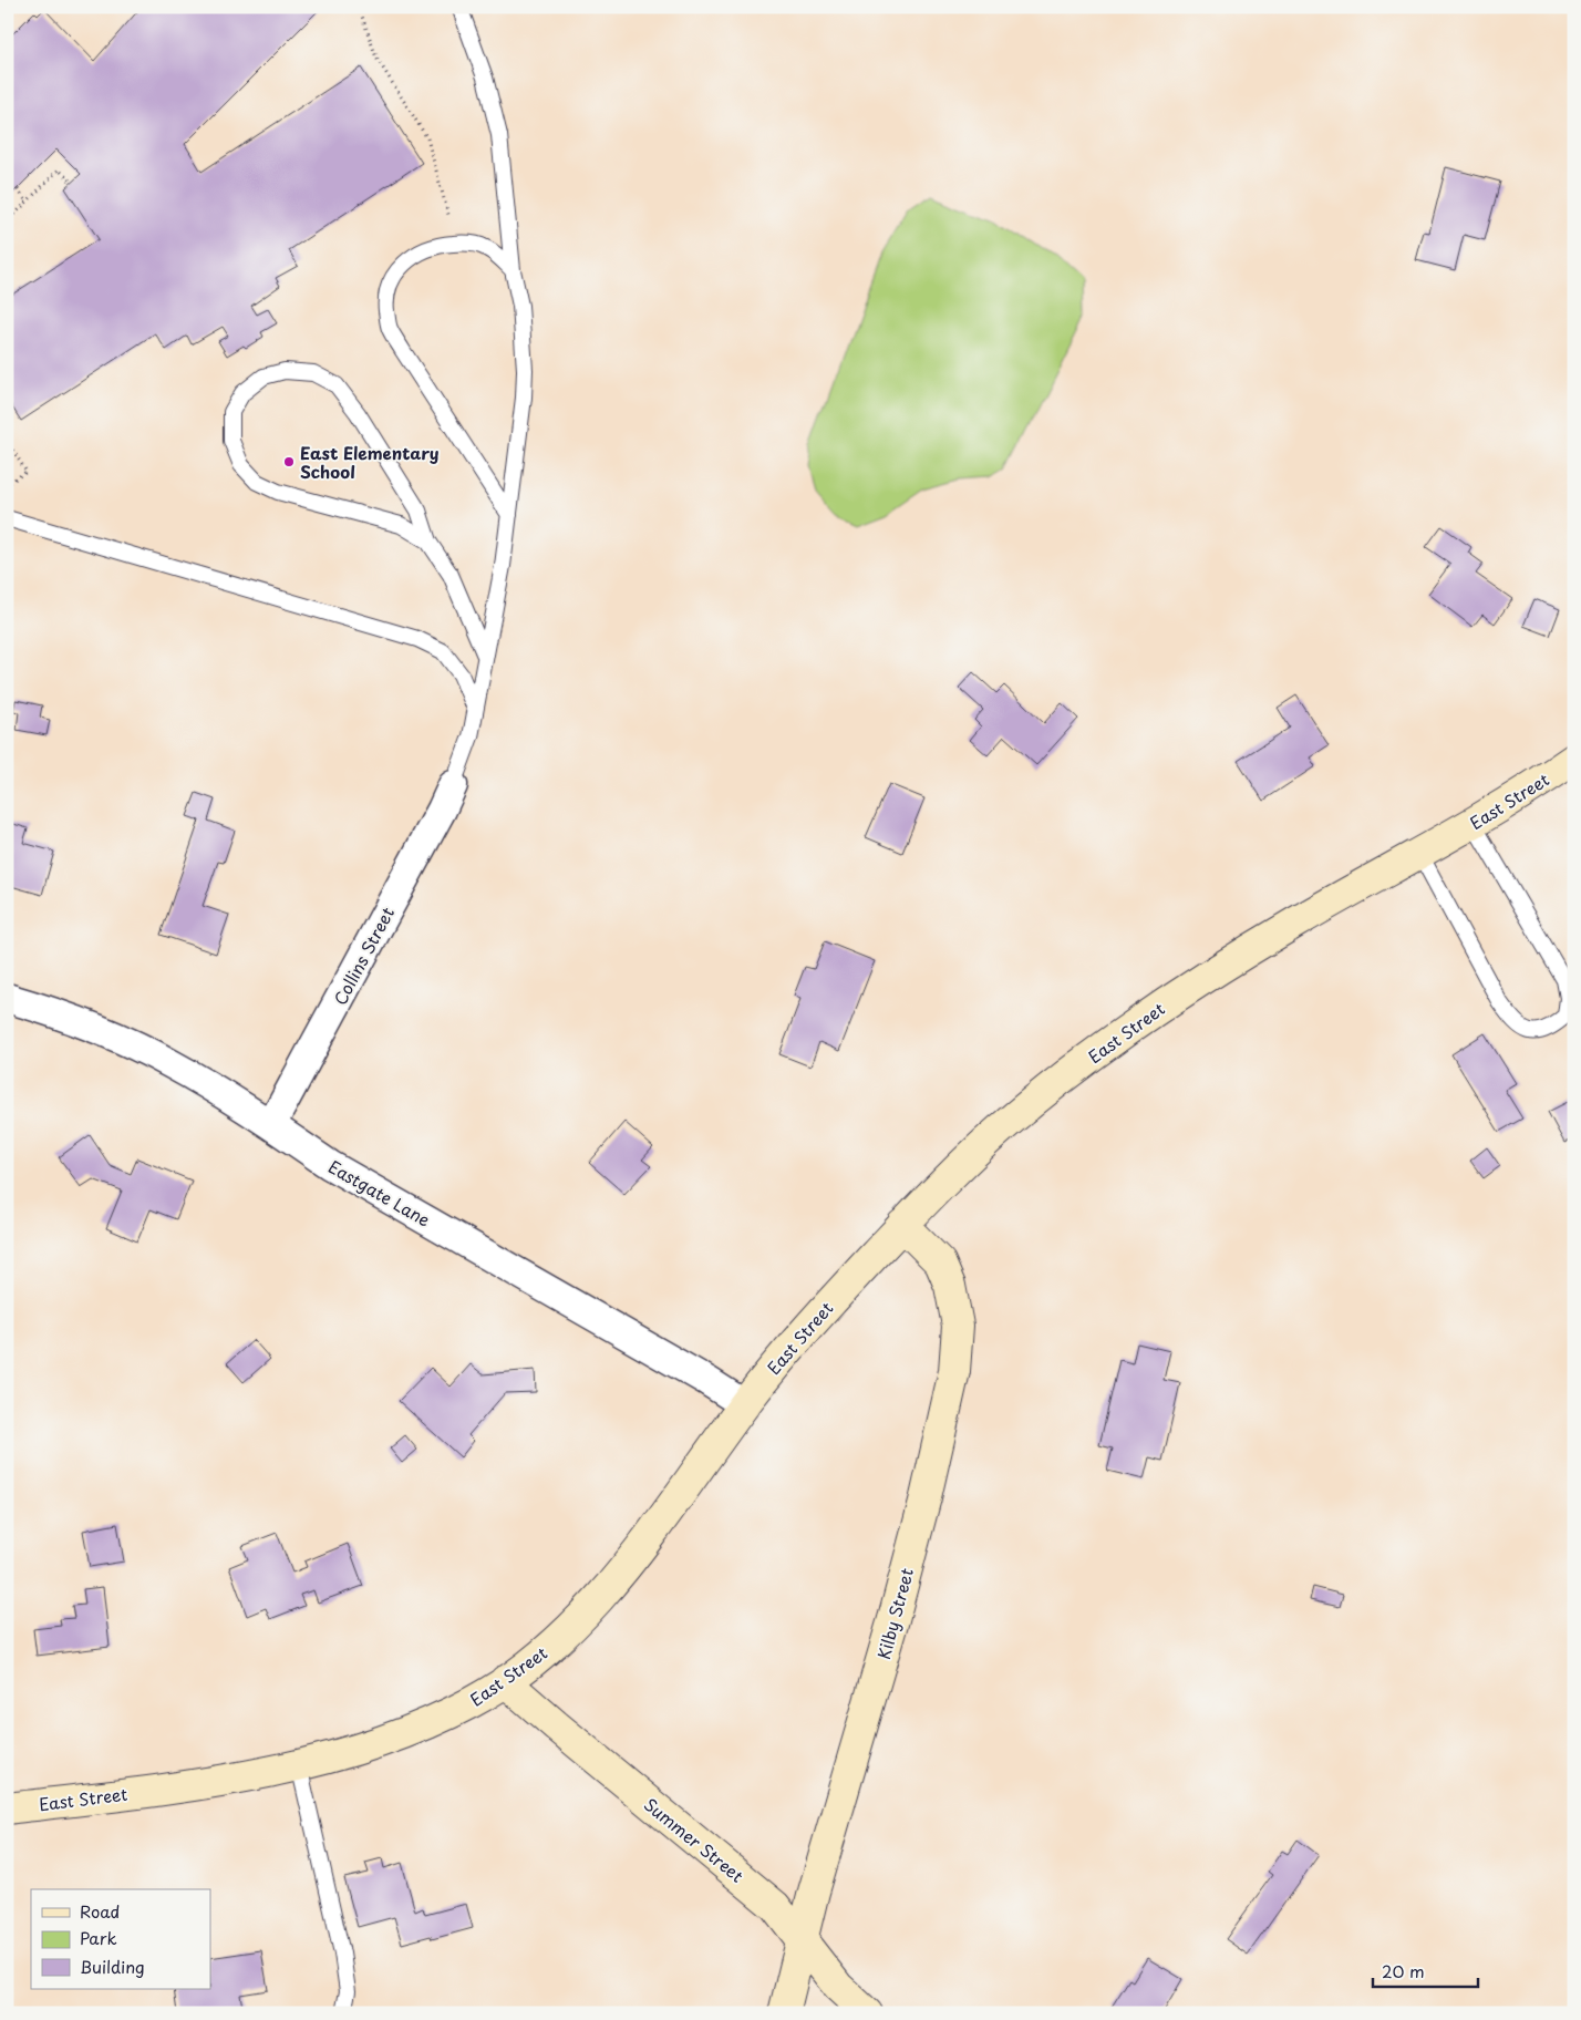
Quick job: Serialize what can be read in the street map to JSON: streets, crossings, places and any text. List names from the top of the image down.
{
  "streets": {
    "main road": ["East Street", "Kilby Street", "Summer Street"],
    "street": ["Collins Street", "Eastgate Lane"]
  },
  "crossings": [
    ["East Street", "Eastgate Lane"],
    ["East Street", "Kilby Street"],
    ["East Street", "Summer Street"],
    ["Collins Street", "Eastgate Lane"],
    ["Kilby Street", "Summer Street"]
  ],
  "places": ["East Elementary School"],
  "legend": ["Road", "Park", "Building"],
  "scale_bar": "20 m"
}
